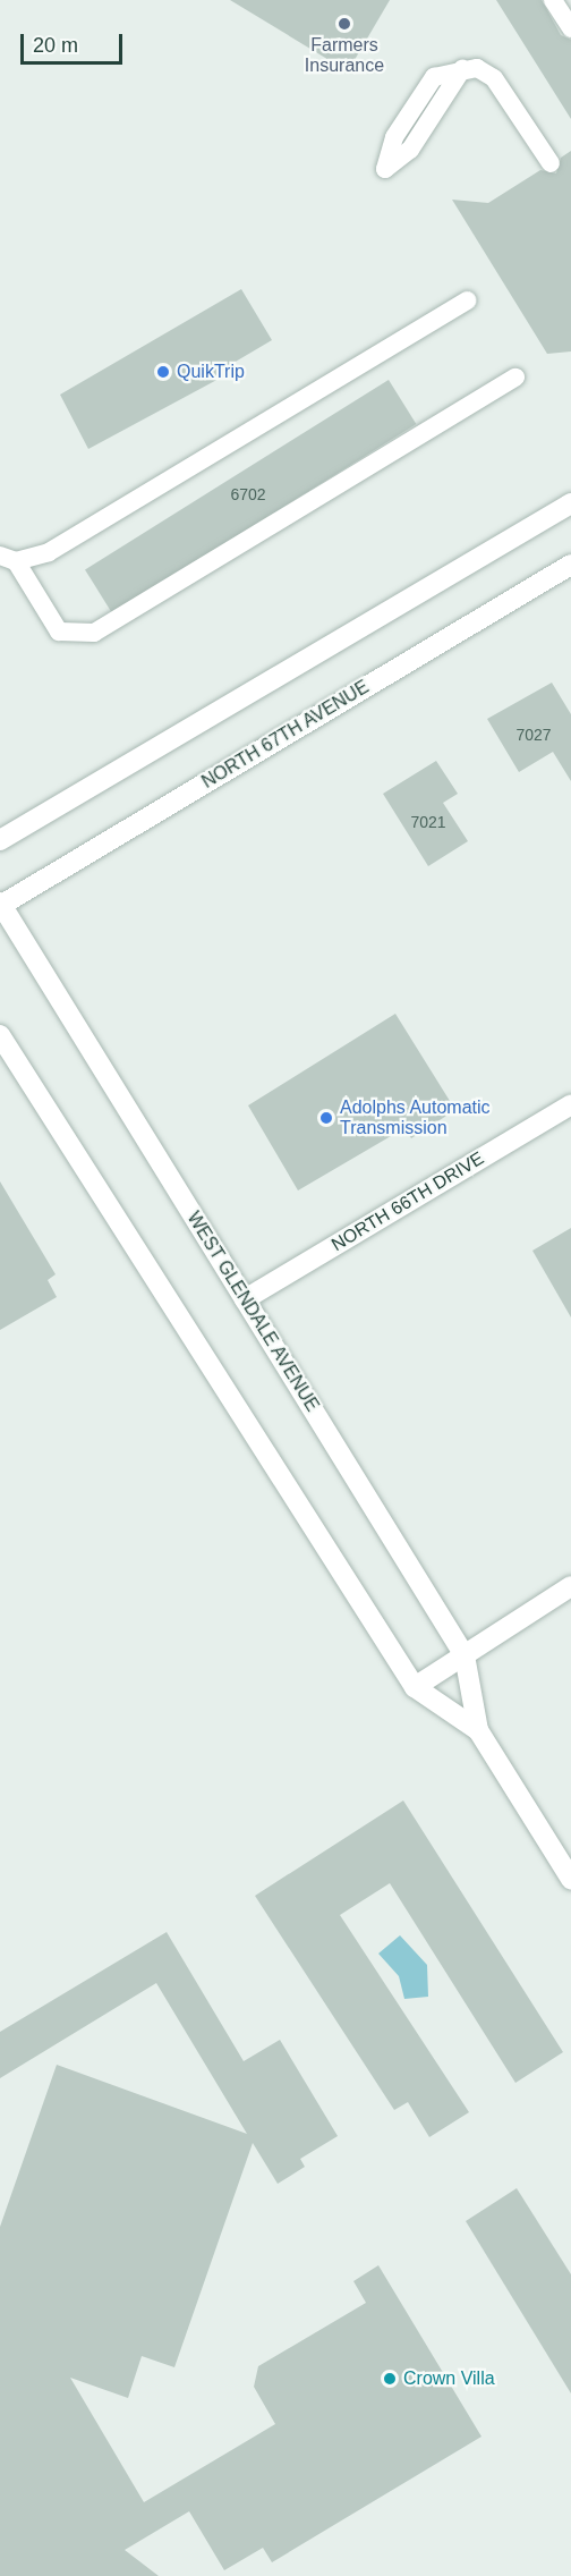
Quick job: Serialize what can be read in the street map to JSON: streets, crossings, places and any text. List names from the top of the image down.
{
  "streets": {
    "main road": ["NORTH 67TH AVENUE", "NORTH 66TH DRIVE", "WEST GLENDALE AVENUE"]
  },
  "crossings": [
    ["NORTH 67TH AVENUE", "WEST GLENDALE AVENUE"],
    ["NORTH 66TH DRIVE", "WEST GLENDALE AVENUE"]
  ],
  "places": [
    "Farmers Insurance",
    "QuikTrip",
    "Adolphs Automatic Transmission",
    "Crown Villa"
  ],
  "house_numbers": ["6702", "7027", "7021"],
  "scale_bar": "20 m"
}
